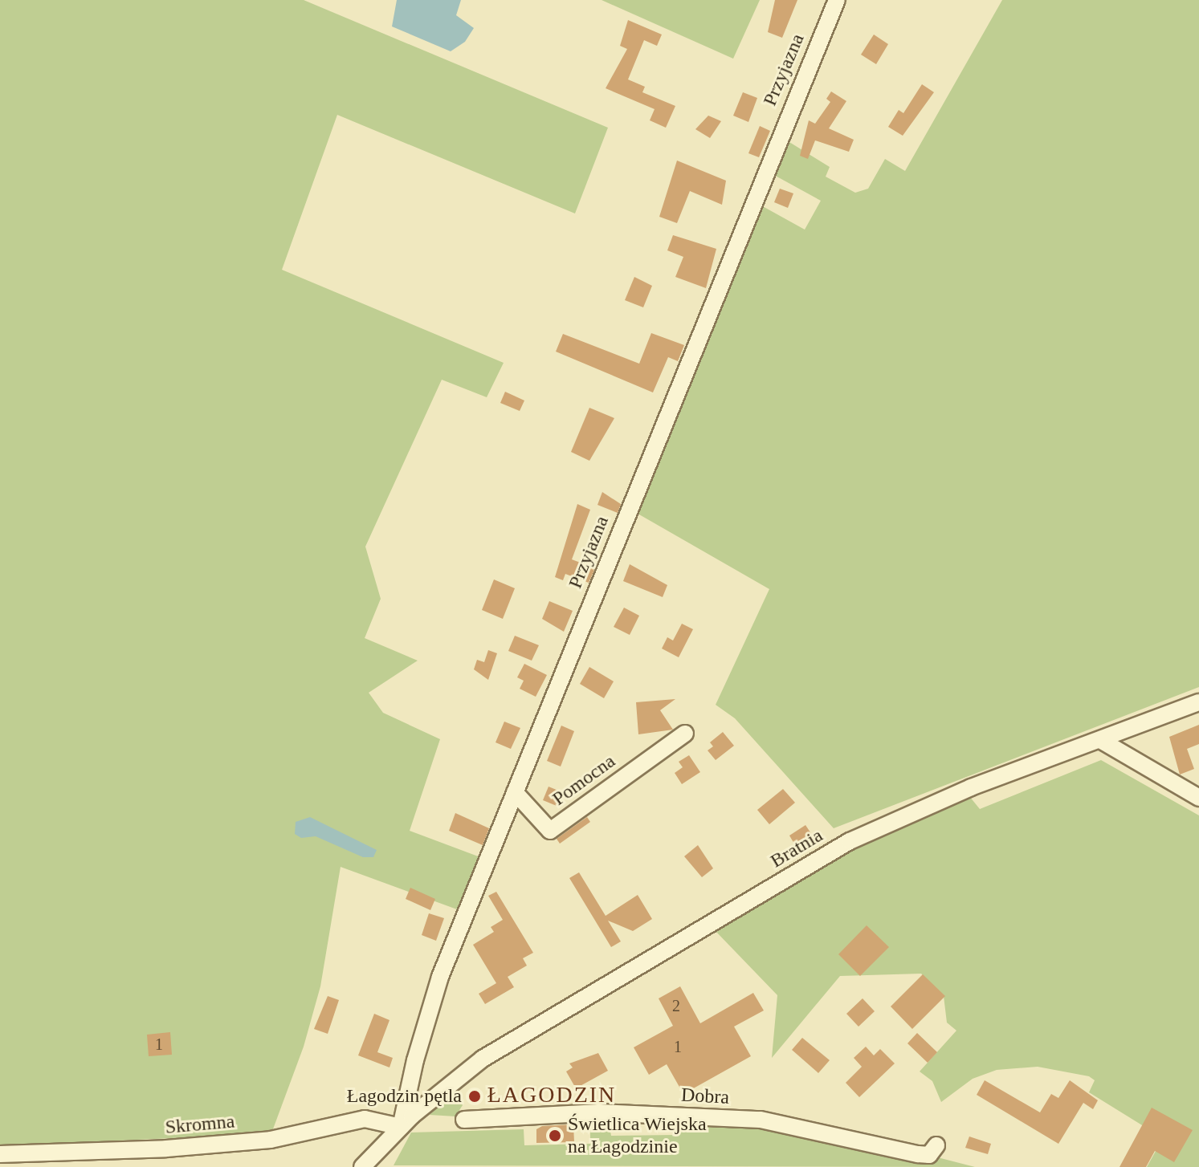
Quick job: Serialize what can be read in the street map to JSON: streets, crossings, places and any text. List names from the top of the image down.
{
  "streets": {
    "street": [
      "Przyjazna",
      "Pomocna",
      "Bratnia",
      "Dobra",
      "Skromna"
    ]
  },
  "crossings": [
    ["Przyjazna", "Pomocna"],
    ["Przyjazna", "Bratnia"],
    ["Przyjazna", "Skromna"],
    ["Bratnia", "Skromna"]
  ],
  "districts": ["ŁAGODZIN"],
  "places": ["Łagodzin pętla", "Świetlica Wiejska na Łagodzinie"],
  "house_numbers": ["2", "1", "1"]
}
